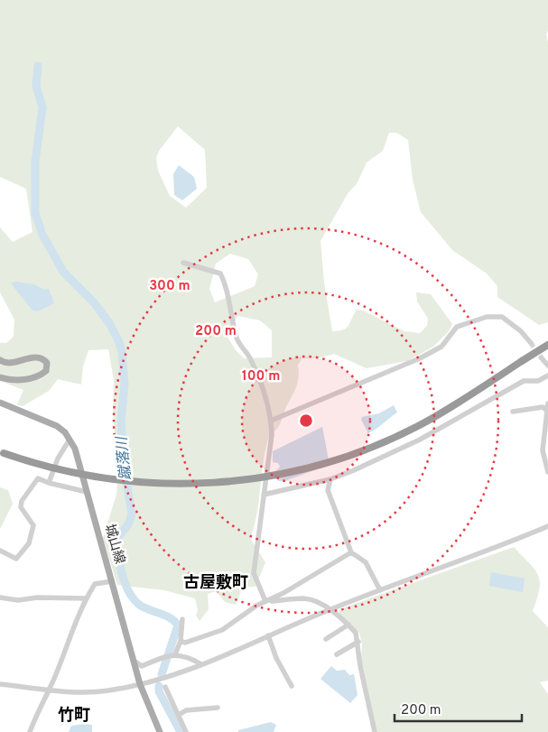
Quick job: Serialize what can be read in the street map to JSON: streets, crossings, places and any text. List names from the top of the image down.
{
  "streets": {
    "main road": ["城山線"]
  },
  "districts": ["古屋敷町", "竹町"],
  "water": ["蹴落川"],
  "scale_bar": "200 m",
  "rings": ["300 m", "200 m", "100 m"]
}
